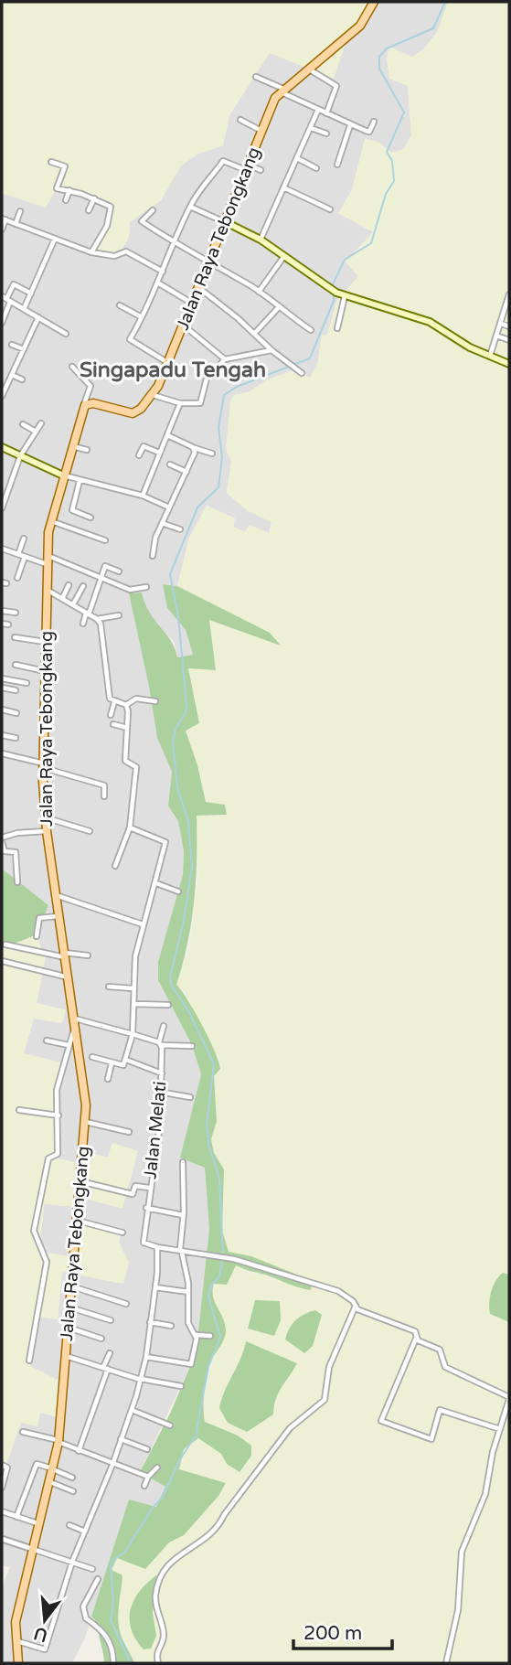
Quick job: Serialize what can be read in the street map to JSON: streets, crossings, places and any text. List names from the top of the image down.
{
  "streets": {
    "main road": ["Jalan Raya Tebongkang"],
    "street": ["Jalan Melati"]
  },
  "districts": ["Singapadu Tengah"],
  "scale_bar": "200 m",
  "north": "bottom"
}
